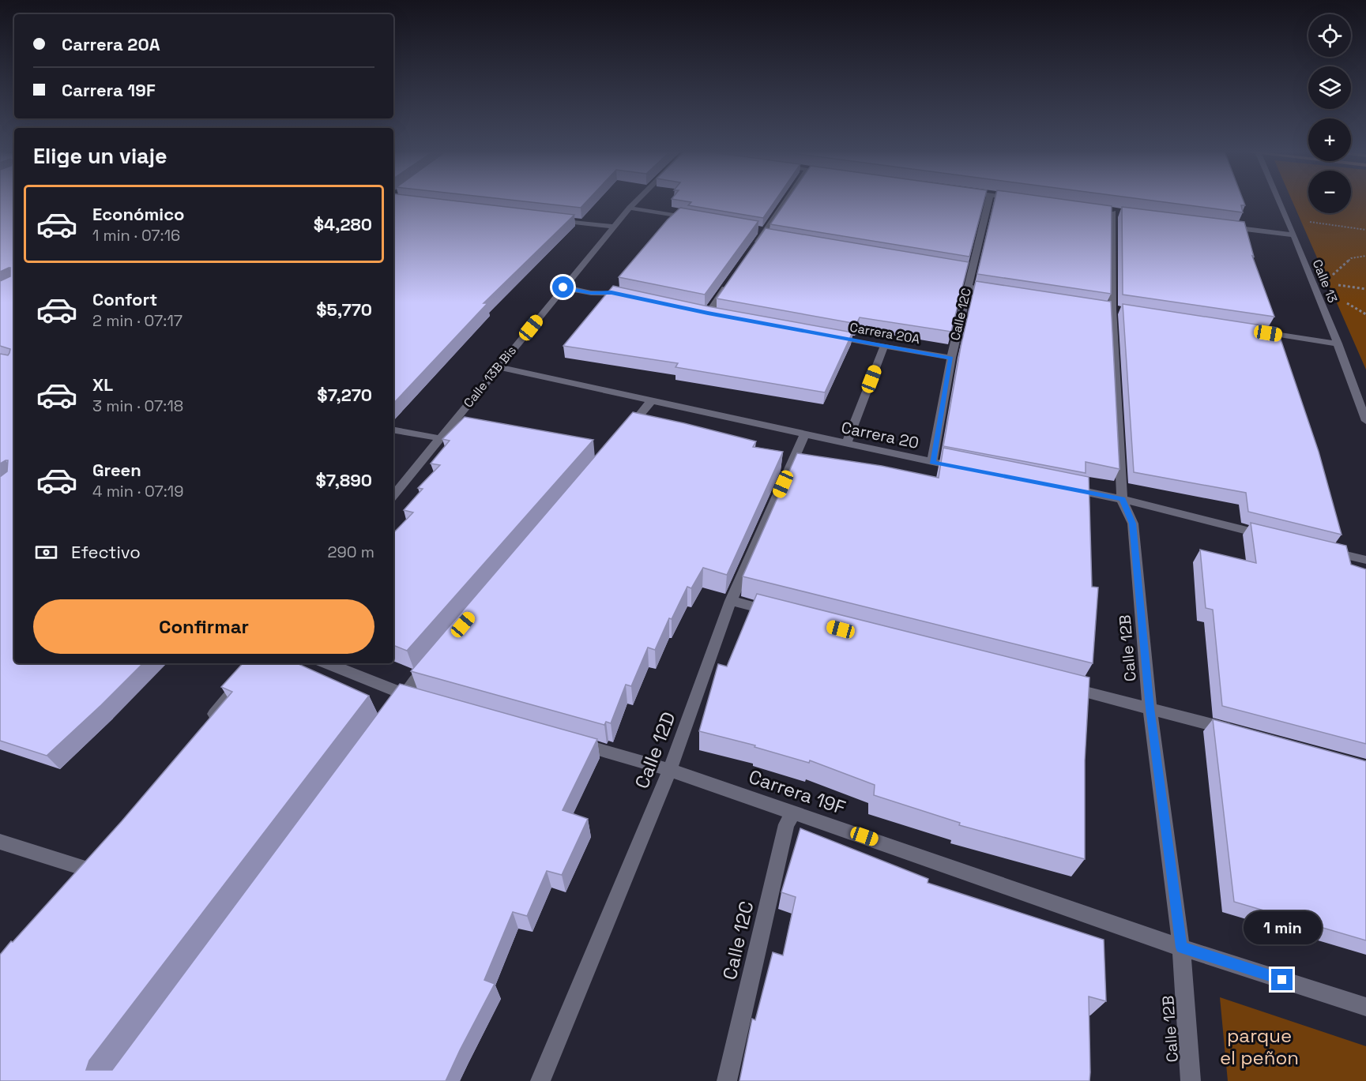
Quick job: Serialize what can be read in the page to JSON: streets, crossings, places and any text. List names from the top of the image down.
{
  "streets": {
    "street": [
      "Calle 13",
      "Calle 12C",
      "Carrera 20A",
      "Calle 13B Bis",
      "Carrera 20",
      "Calle 12B",
      "Calle 12D",
      "Carrera 19F"
    ]
  },
  "crossings": [
    ["Calle 12C", "Carrera 20A"],
    ["Calle 12C", "Carrera 20"],
    ["Calle 12C", "Carrera 19F"],
    ["Calle 13B Bis", "Carrera 20"],
    ["Carrera 20", "Calle 12D"],
    ["Calle 12B", "Carrera 19F"],
    ["Calle 12D", "Carrera 19F"]
  ],
  "parks": ["parque el peñon"],
  "page": {
    "map_buttons": ["+", "−"],
    "banner": ["Carrera 20A", "Carrera 19F"],
    "heading": "Elige un viaje",
    "list": [
      {
        "name": "Económico",
        "note": "1 min · 07:16",
        "value": "$4,280"
      },
      {
        "name": "Confort",
        "note": "2 min · 07:17",
        "value": "$5,770"
      },
      {
        "name": "XL",
        "note": "3 min · 07:18",
        "value": "$7,270"
      },
      {
        "name": "Green",
        "note": "4 min · 07:19",
        "value": "$7,890"
      }
    ],
    "pay": ["Efectivo", "290 m"],
    "buttons": "Confirmar",
    "bubble": "1 min"
  }
}
